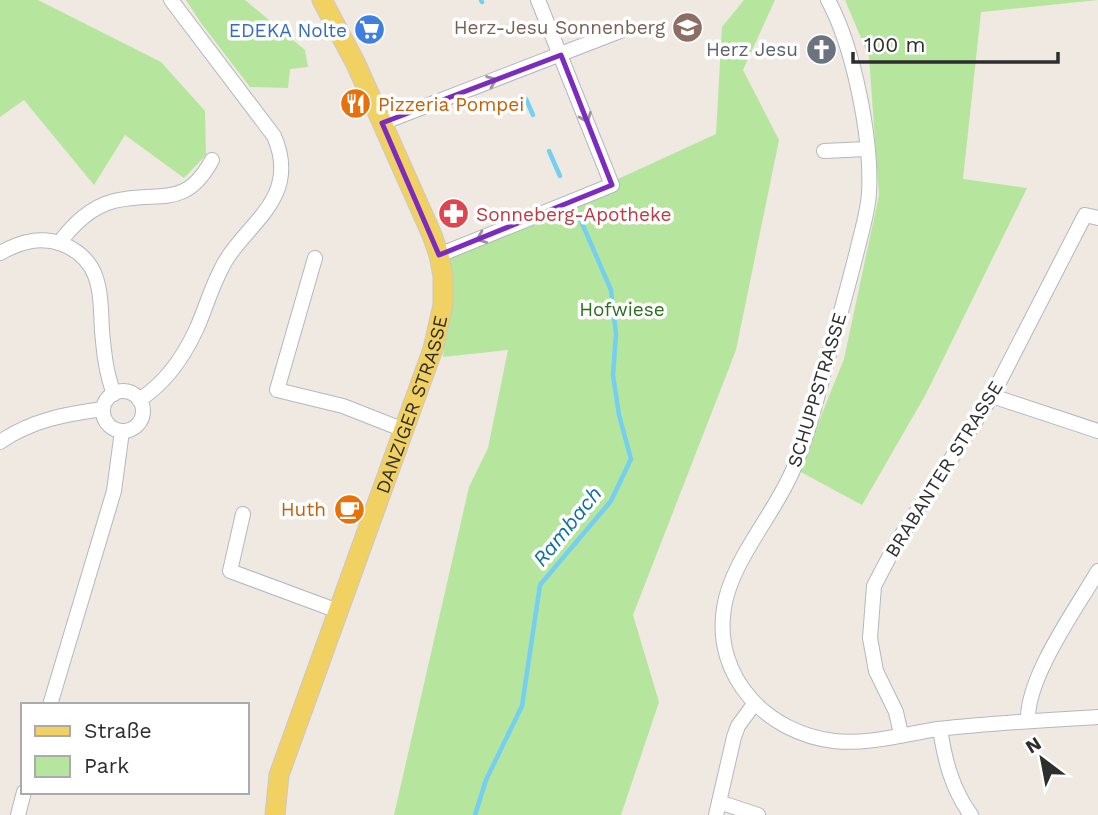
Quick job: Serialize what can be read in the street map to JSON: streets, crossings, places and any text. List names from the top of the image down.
{
  "streets": {
    "main road": ["DANZIGER STRASSE"],
    "street": ["SCHUPPSTRASSE", "BRABANTER STRASSE"]
  },
  "crossings": [
    ["SCHUPPSTRASSE", "BRABANTER STRASSE"]
  ],
  "water": ["Rambach"],
  "parks": ["Hofwiese"],
  "places": {
    "school or university": ["Herz-Jesu Sonnenberg"],
    "supermarket": ["EDEKA Nolte"],
    "church": ["Herz Jesu"],
    "restaurant": ["Pizzeria Pompei"],
    "pharmacy": ["Sonneberg-Apotheke"],
    "cafe": ["Huth"]
  },
  "legend": ["Straße", "Park"],
  "scale_bar": "100 m",
  "north": "top left"
}
